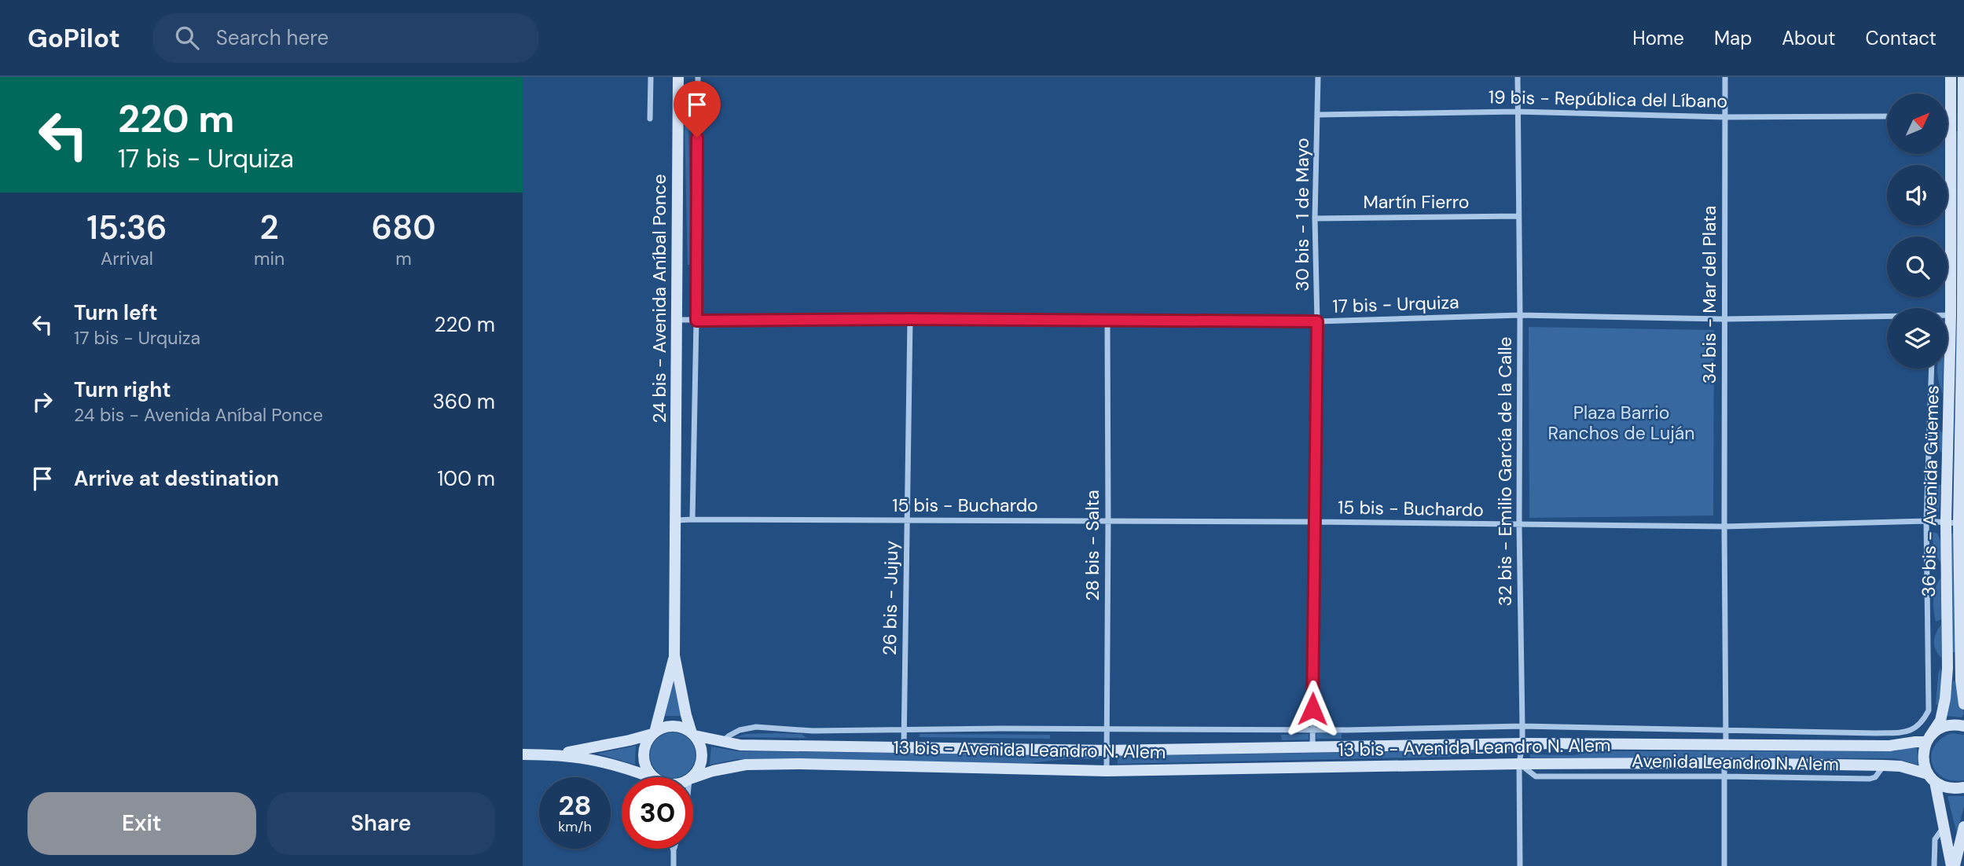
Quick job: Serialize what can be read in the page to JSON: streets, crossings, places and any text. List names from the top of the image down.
{
  "streets": {
    "main road": ["24 bis - Avenida Aníbal Ponce", "36 bis - Avenida Güemes", "13 bis - Avenida Leandro N. Alem"],
    "street": [
      "19 bis - República del Líbano",
      "Martín Fierro",
      "30 bis - 1 de Mayo",
      "34 bis - Mar del Plata",
      "17 bis - Urquiza",
      "32 bis - Emilio García de la Calle",
      "15 bis - Buchardo",
      "28 bis - Salta",
      "26 bis - Jujuy",
      "Avenida Leandro N. Alem"
    ]
  },
  "crossings": [
    ["19 bis - República del Líbano", "30 bis - 1 de Mayo"],
    ["19 bis - República del Líbano", "34 bis - Mar del Plata"],
    ["19 bis - República del Líbano", "32 bis - Emilio García de la Calle"],
    ["Martín Fierro", "30 bis - 1 de Mayo"],
    ["Martín Fierro", "32 bis - Emilio García de la Calle"],
    ["30 bis - 1 de Mayo", "17 bis - Urquiza"],
    ["30 bis - 1 de Mayo", "15 bis - Buchardo"],
    ["30 bis - 1 de Mayo", "13 bis - Avenida Leandro N. Alem"],
    ["34 bis - Mar del Plata", "17 bis - Urquiza"],
    ["34 bis - Mar del Plata", "15 bis - Buchardo"],
    ["34 bis - Mar del Plata", "13 bis - Avenida Leandro N. Alem"],
    ["24 bis - Avenida Aníbal Ponce", "17 bis - Urquiza"],
    ["24 bis - Avenida Aníbal Ponce", "15 bis - Buchardo"],
    ["24 bis - Avenida Aníbal Ponce", "13 bis - Avenida Leandro N. Alem"],
    ["17 bis - Urquiza", "32 bis - Emilio García de la Calle"],
    ["17 bis - Urquiza", "28 bis - Salta"],
    ["17 bis - Urquiza", "26 bis - Jujuy"],
    ["32 bis - Emilio García de la Calle", "15 bis - Buchardo"],
    ["32 bis - Emilio García de la Calle", "13 bis - Avenida Leandro N. Alem"],
    ["32 bis - Emilio García de la Calle", "Avenida Leandro N. Alem"],
    ["36 bis - Avenida Güemes", "15 bis - Buchardo"],
    ["36 bis - Avenida Güemes", "13 bis - Avenida Leandro N. Alem"],
    ["15 bis - Buchardo", "28 bis - Salta"],
    ["15 bis - Buchardo", "26 bis - Jujuy"],
    ["28 bis - Salta", "13 bis - Avenida Leandro N. Alem"],
    ["26 bis - Jujuy", "13 bis - Avenida Leandro N. Alem"],
    ["13 bis - Avenida Leandro N. Alem", "Avenida Leandro N. Alem"]
  ],
  "parks": ["Plaza Barrio Ranchos de Luján"],
  "north": "top right",
  "page": {
    "header": "GoPilot",
    "search": "Search here",
    "nav": [
      "Home",
      "Map",
      "About",
      "Contact"
    ],
    "turn": ["220 m", "17 bis - Urquiza"],
    "eta": [
      "15:36",
      "Arrival",
      "2",
      "min",
      "680",
      "m"
    ],
    "list": [
      {
        "name": "Turn left",
        "note": "17 bis - Urquiza",
        "value": "220 m"
      },
      {
        "name": "Turn right",
        "note": "24 bis - Avenida Aníbal Ponce",
        "value": "360 m"
      },
      {
        "name": "Arrive at destination",
        "value": "100 m"
      }
    ],
    "speed": "28 km/h",
    "limit": "30",
    "buttons": ["Exit", "Share"]
  }
}
